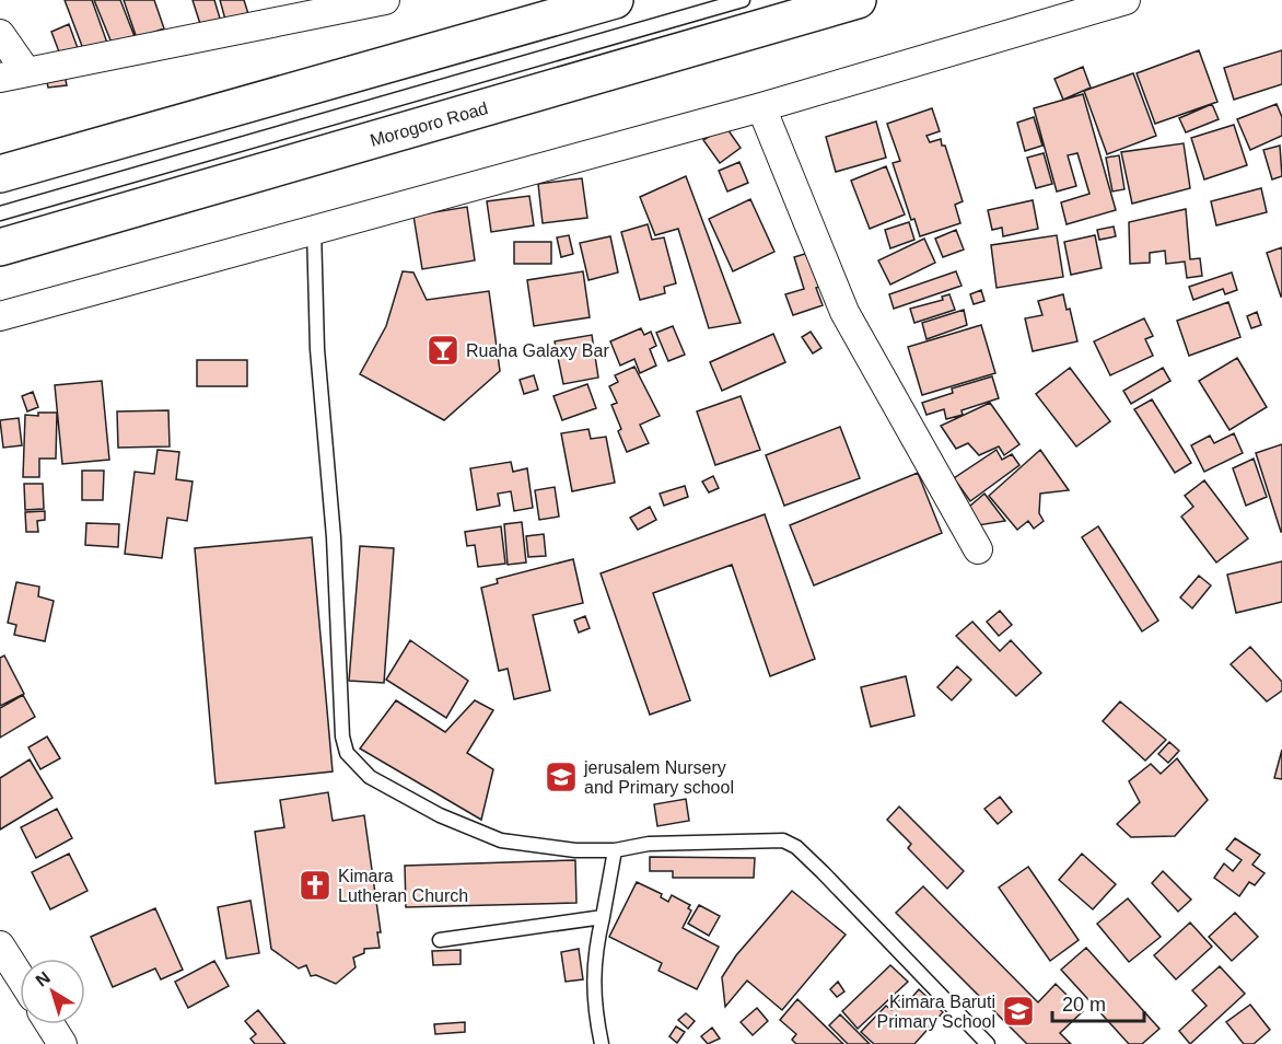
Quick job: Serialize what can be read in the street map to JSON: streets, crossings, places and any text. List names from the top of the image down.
{
  "streets": {
    "highway": ["Morogoro Road"]
  },
  "places": {
    "bar": ["Ruaha Galaxy Bar"],
    "school or university": ["jerusalem Nursery and Primary school", "Kimara Baruti Primary School"],
    "church": ["Kimara Lutheran Church"]
  },
  "scale_bar": "20 m",
  "north": "top left"
}
